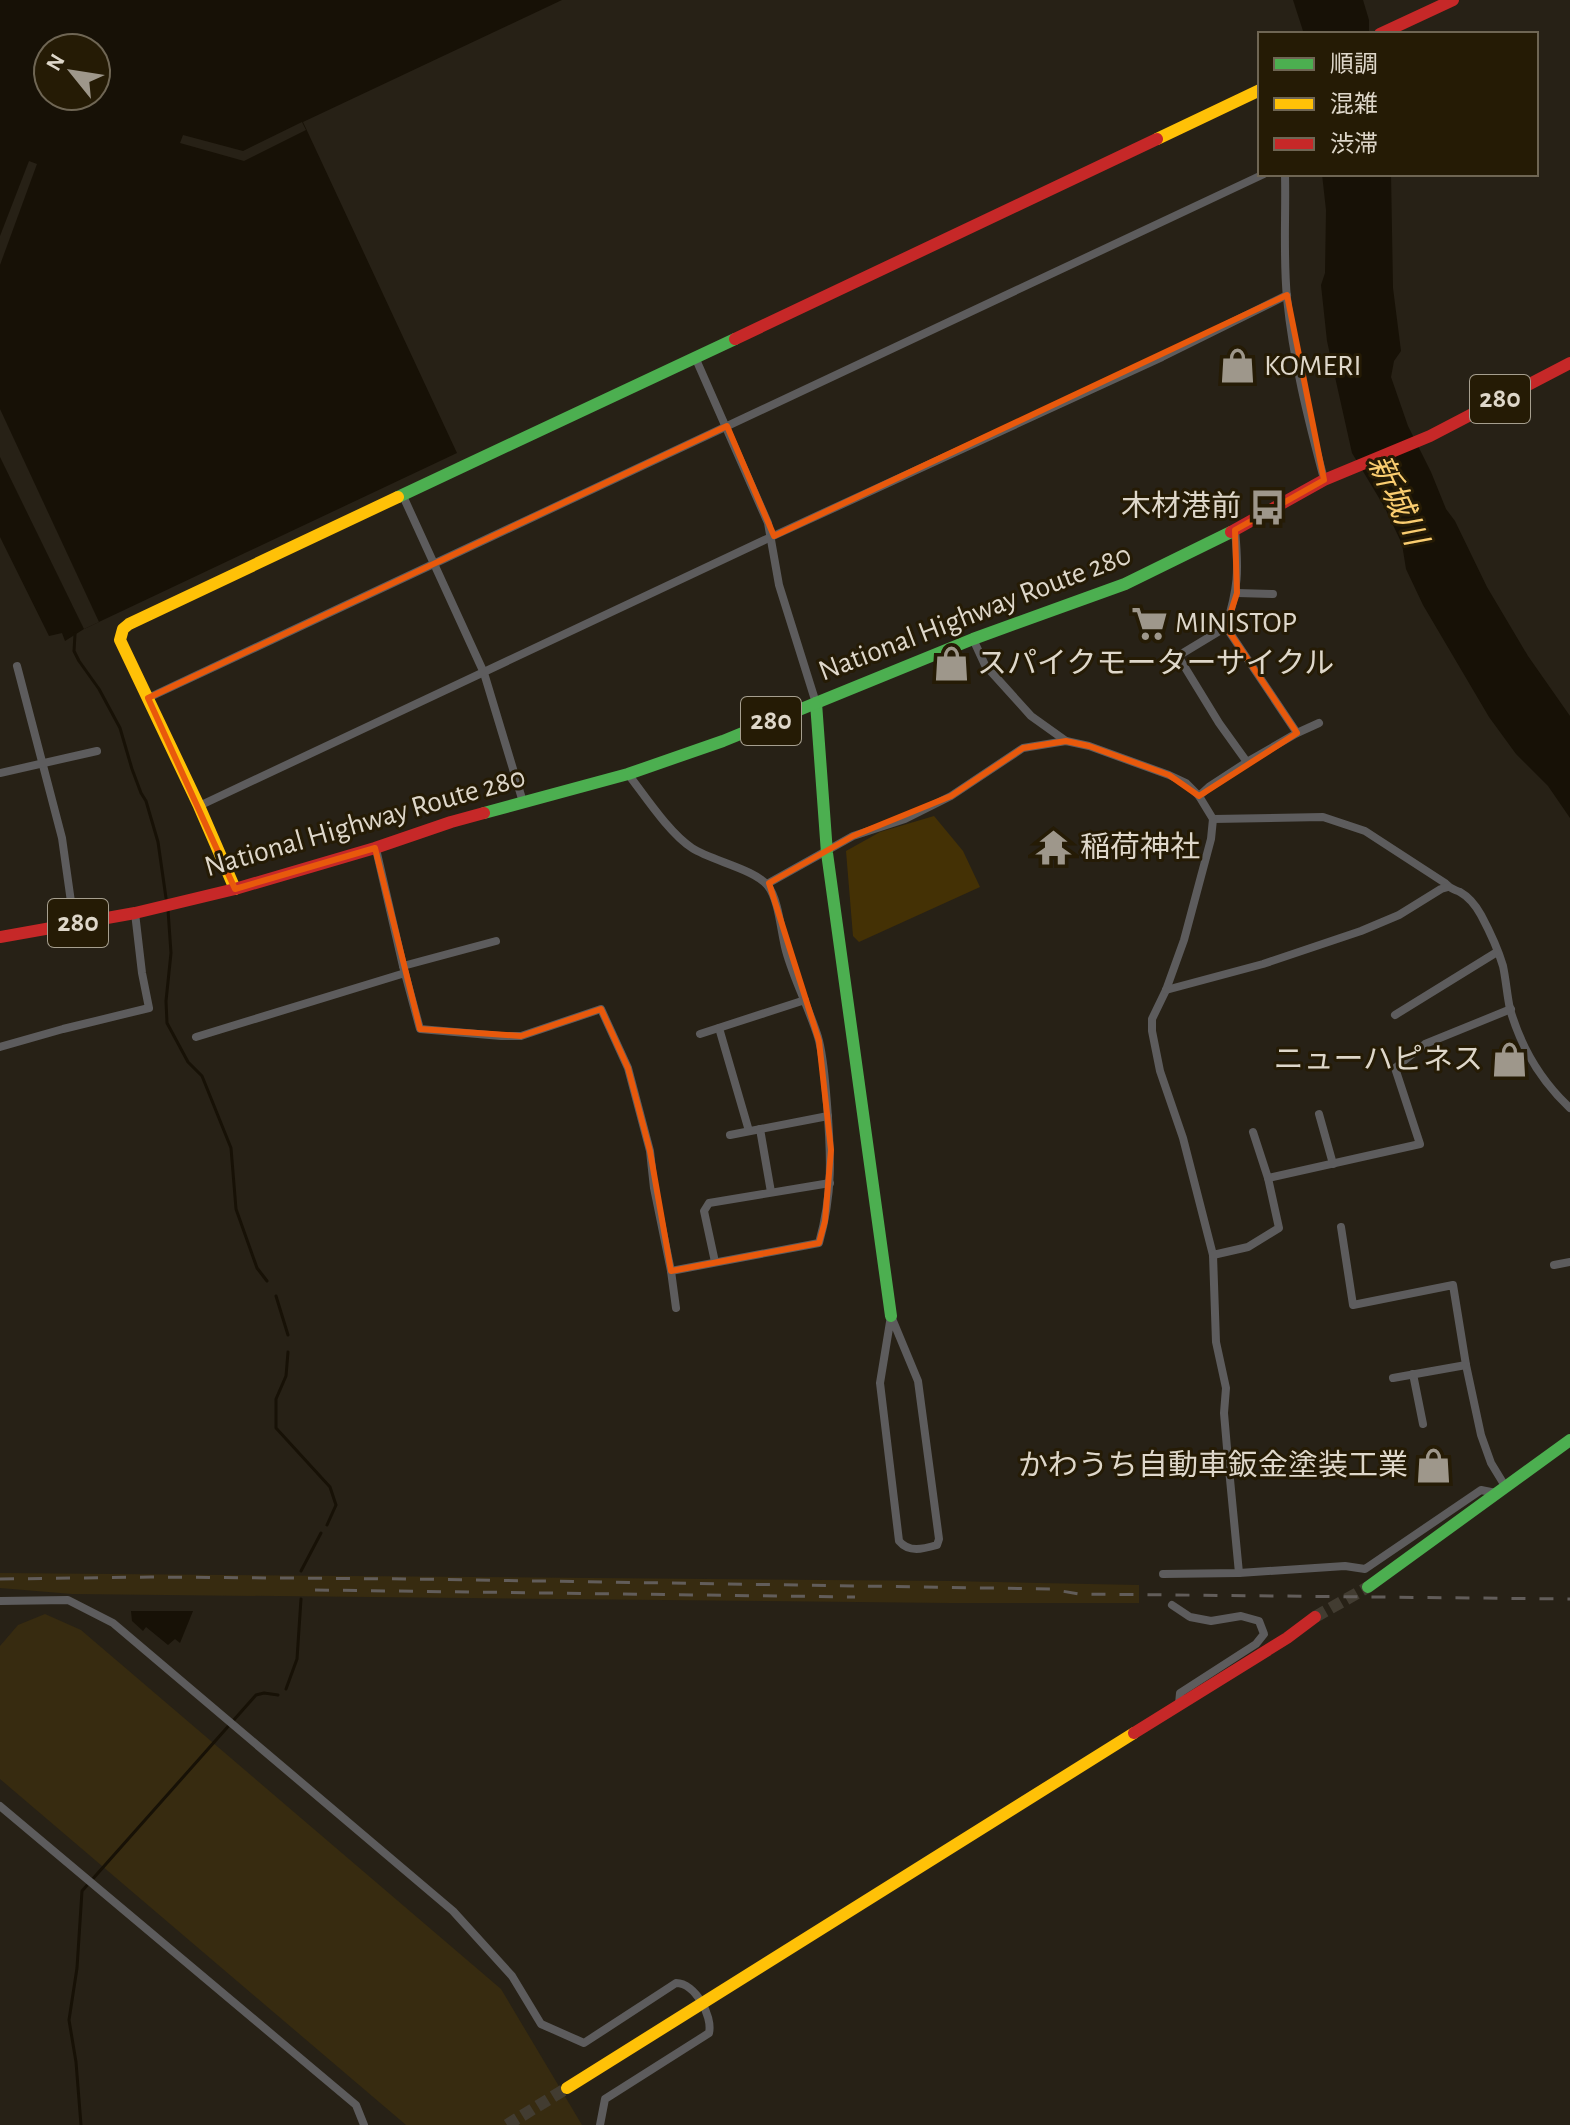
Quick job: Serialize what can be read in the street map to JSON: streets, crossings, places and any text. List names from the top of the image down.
{
  "streets": {
    "main road": ["280", "National Highway Route 280"]
  },
  "water": ["新城川"],
  "places": {
    "shop": [
      "KOMERI",
      "スパイクモーターサイクル",
      "ニューハピネス",
      "かわうち自動車鈑金塗装工業"
    ],
    "bus stop": ["木材港前"],
    "supermarket": ["MINISTOP"],
    "temple": ["稲荷神社"]
  },
  "legend": ["順調", "混雑", "渋滞"],
  "north": "top left"
}
